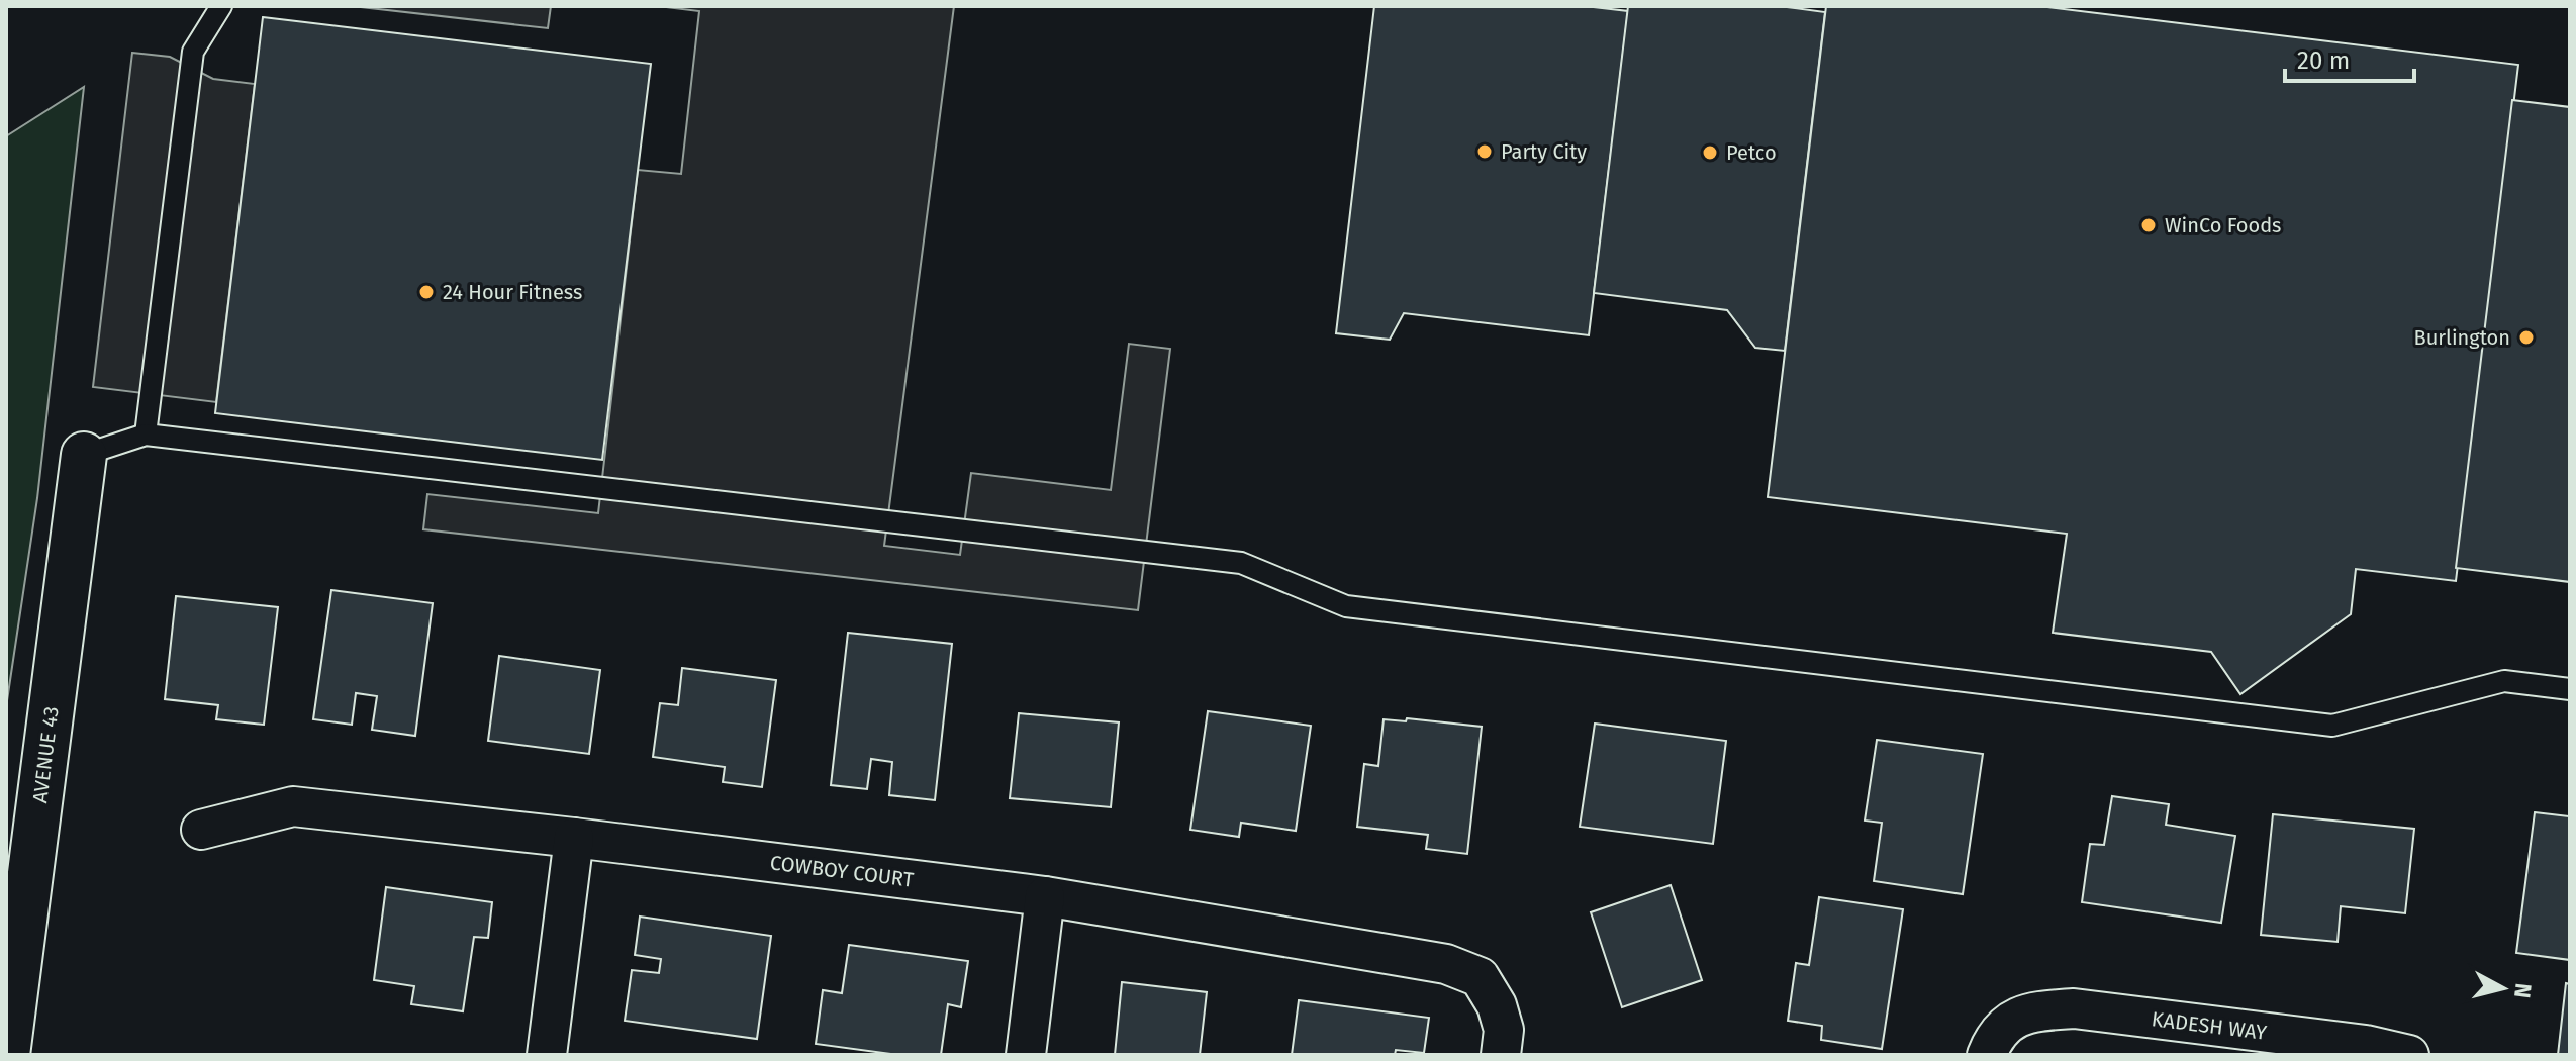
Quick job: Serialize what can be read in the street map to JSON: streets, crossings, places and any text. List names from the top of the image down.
{
  "streets": {
    "street": ["AVENUE 43", "COWBOY COURT", "KADESH WAY"]
  },
  "places": [
    "Party City",
    "Petco",
    "WinCo Foods",
    "24 Hour Fitness",
    "Burlington"
  ],
  "scale_bar": "20 m",
  "north": "right"
}
